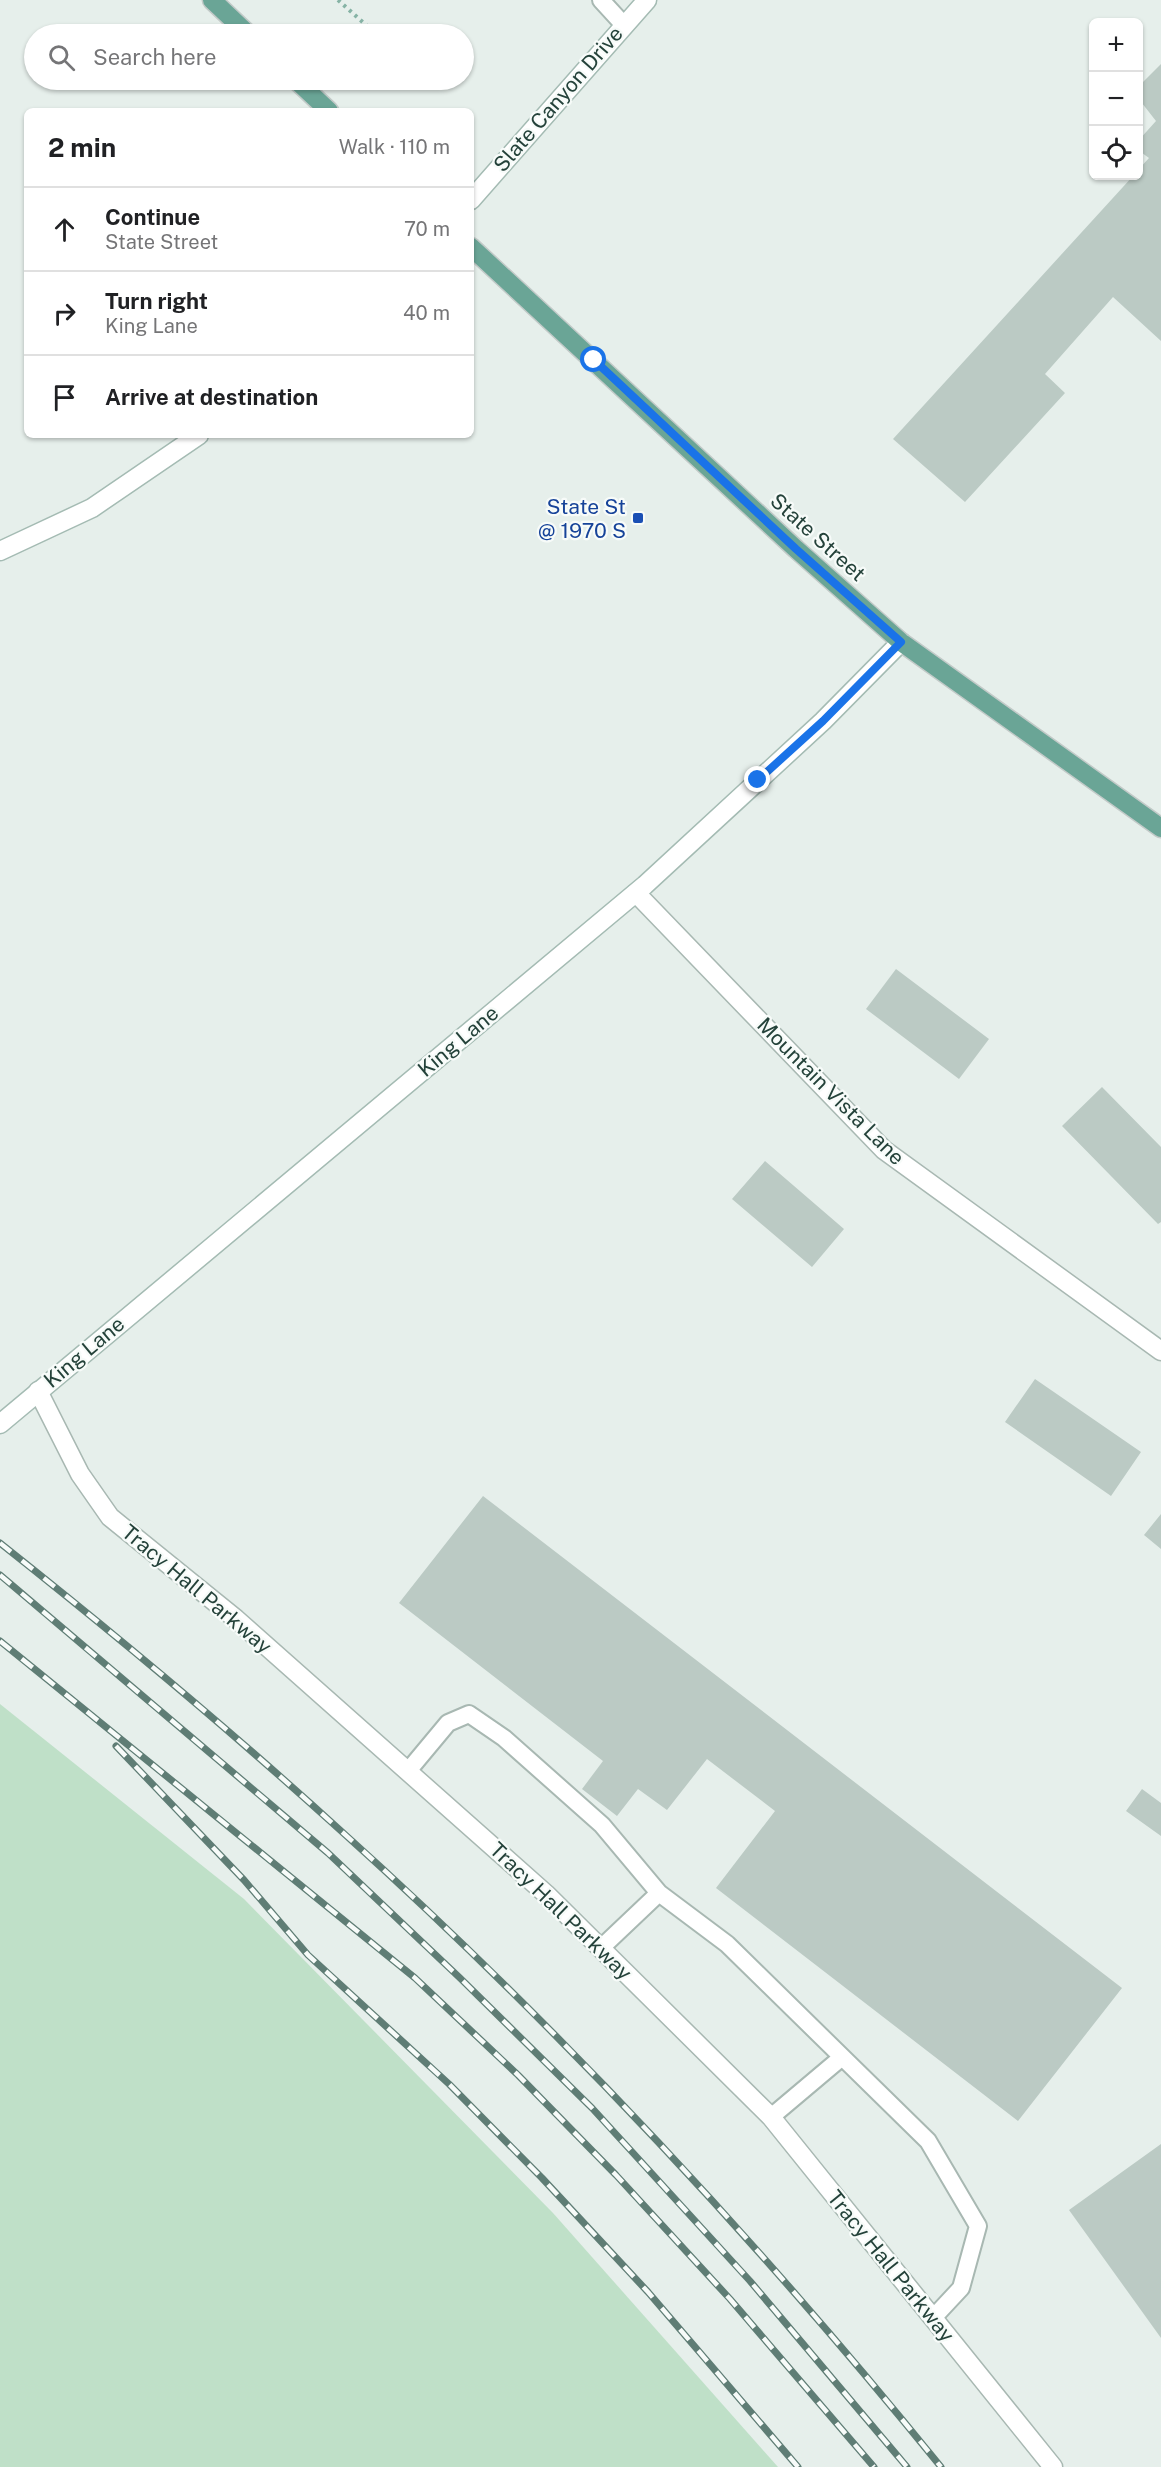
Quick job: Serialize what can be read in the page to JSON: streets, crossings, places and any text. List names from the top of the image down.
{
  "streets": {
    "main road": ["State Street"],
    "street": [
      "Slate Canyon Drive",
      "King Lane",
      "Mountain Vista Lane",
      "Tracy Hall Parkway"
    ]
  },
  "crossings": [
    ["State Street", "King Lane"],
    ["King Lane", "Mountain Vista Lane"],
    ["King Lane", "Tracy Hall Parkway"]
  ],
  "places": {
    "transit": ["State St @ 1970 S"]
  },
  "page": {
    "map_buttons": ["+", "−"],
    "search": "Search here",
    "heading": ["2 min", "Walk · 110 m"],
    "list": [
      ["Continue", "State Street", "70 m"],
      ["Turn right", "King Lane", "40 m"],
      "Arrive at destination"
    ]
  }
}
